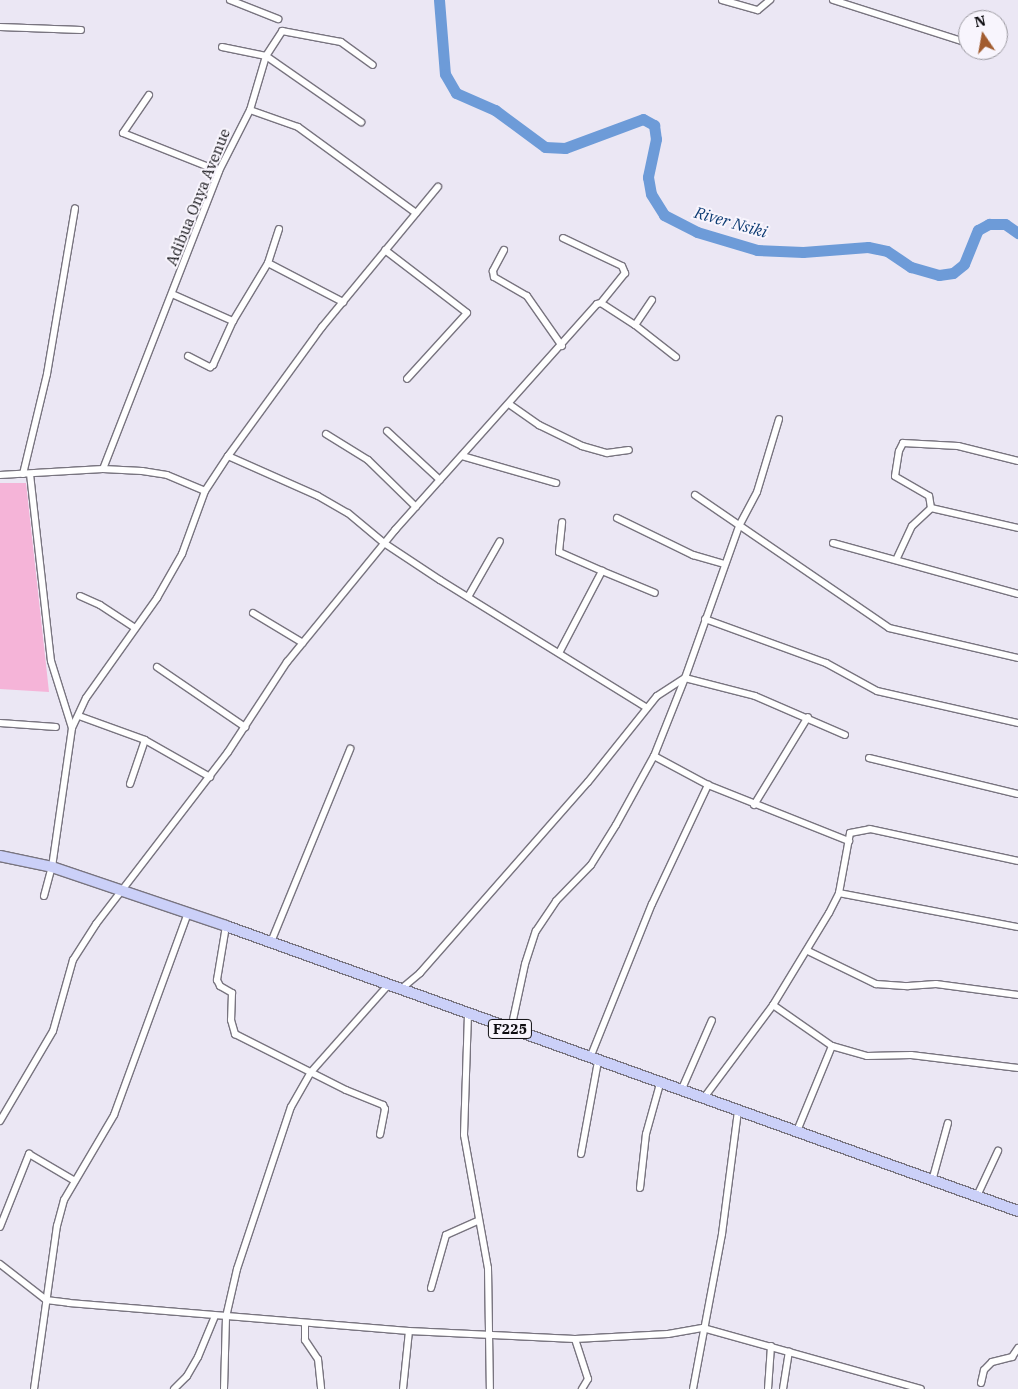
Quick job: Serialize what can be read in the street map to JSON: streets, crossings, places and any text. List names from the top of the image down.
{
  "streets": {
    "main road": ["F225"],
    "street": ["Adibua Onya Avenue"]
  },
  "water": ["River Nsiki"],
  "north": "top"
}
